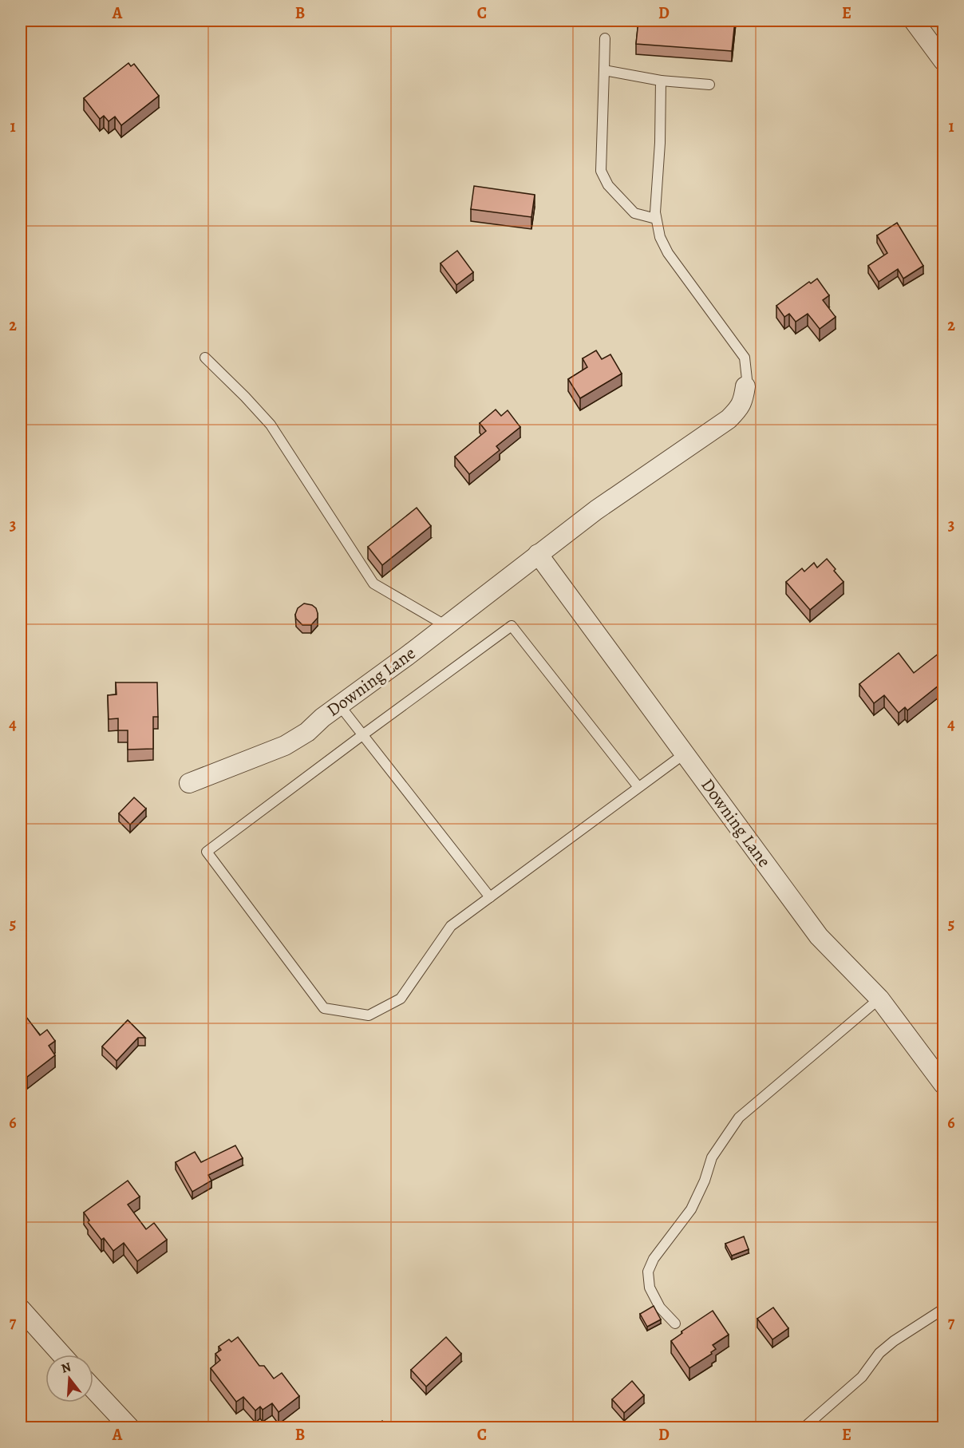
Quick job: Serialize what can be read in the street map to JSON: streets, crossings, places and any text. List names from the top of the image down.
{
  "streets": {
    "street": ["Downing Lane"]
  },
  "north": "top",
  "grid": {
    "columns": [
      "A",
      "B",
      "C",
      "D",
      "E"
    ],
    "rows": [
      "1",
      "2",
      "3",
      "4",
      "5",
      "6",
      "7"
    ]
  }
}
